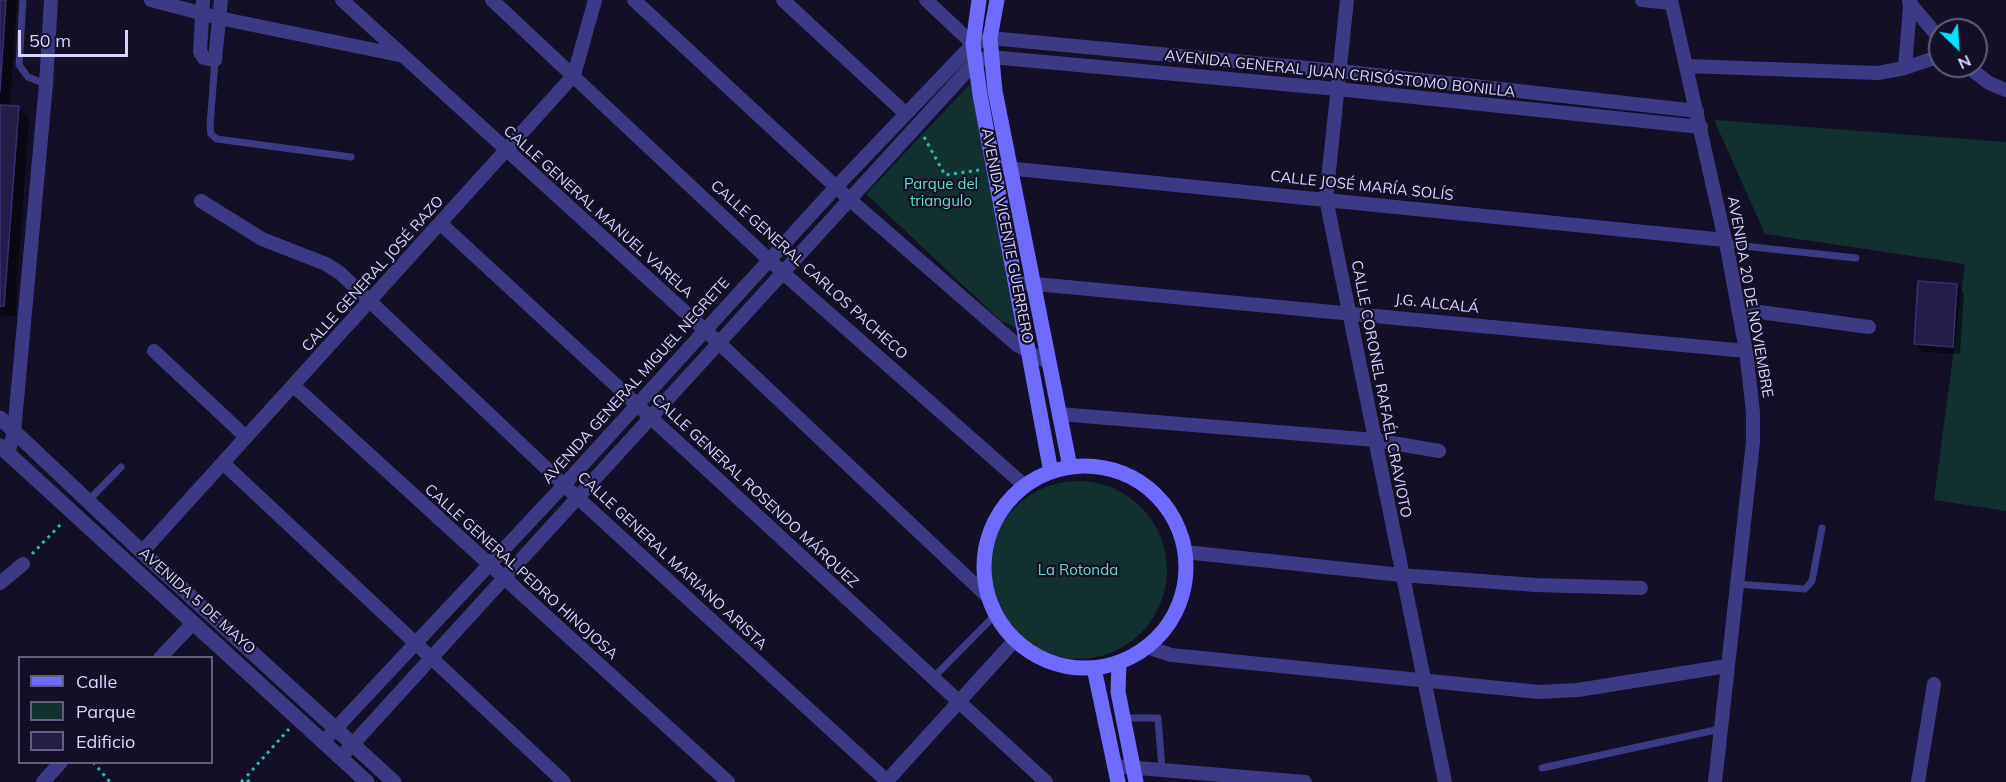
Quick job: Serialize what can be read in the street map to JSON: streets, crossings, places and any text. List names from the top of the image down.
{
  "streets": {
    "main road": ["AVENIDA VICENTE GUERRERO"],
    "street": [
      "AVENIDA GENERAL JUAN CRISÓSTOMO BONILLA",
      "CALLE JOSÉ MARÍA SOLÍS",
      "CALLE GENERAL MANUEL VARELA",
      "CALLE GENERAL CARLOS PACHECO",
      "CALLE GENERAL JOSÉ RAZO",
      "AVENIDA 20 DE NOVIEMBRE",
      "J.G. ALCALÁ",
      "AVENIDA GENERAL MIGUEL NEGRETE",
      "CALLE CORONEL RAFAÉL CRAVIOTO",
      "CALLE GENERAL ROSENDO MÁRQUEZ",
      "CALLE GENERAL MARIANO ARISTA",
      "CALLE GENERAL PEDRO HINOJOSA",
      "AVENIDA 5 DE MAYO"
    ]
  },
  "crossings": [
    ["AVENIDA GENERAL JUAN CRISÓSTOMO BONILLA", "AVENIDA VICENTE GUERRERO"],
    ["AVENIDA GENERAL JUAN CRISÓSTOMO BONILLA", "AVENIDA 20 DE NOVIEMBRE"],
    ["AVENIDA GENERAL JUAN CRISÓSTOMO BONILLA", "AVENIDA GENERAL MIGUEL NEGRETE"],
    ["AVENIDA GENERAL JUAN CRISÓSTOMO BONILLA", "CALLE CORONEL RAFAÉL CRAVIOTO"],
    ["CALLE JOSÉ MARÍA SOLÍS", "AVENIDA VICENTE GUERRERO"],
    ["CALLE JOSÉ MARÍA SOLÍS", "AVENIDA 20 DE NOVIEMBRE"],
    ["CALLE JOSÉ MARÍA SOLÍS", "CALLE CORONEL RAFAÉL CRAVIOTO"],
    ["CALLE GENERAL MANUEL VARELA", "AVENIDA VICENTE GUERRERO"],
    ["CALLE GENERAL MANUEL VARELA", "CALLE GENERAL CARLOS PACHECO"],
    ["CALLE GENERAL MANUEL VARELA", "CALLE GENERAL JOSÉ RAZO"],
    ["CALLE GENERAL MANUEL VARELA", "AVENIDA GENERAL MIGUEL NEGRETE"],
    ["AVENIDA VICENTE GUERRERO", "CALLE GENERAL CARLOS PACHECO"],
    ["AVENIDA VICENTE GUERRERO", "J.G. ALCALÁ"],
    ["AVENIDA VICENTE GUERRERO", "AVENIDA GENERAL MIGUEL NEGRETE"],
    ["CALLE GENERAL CARLOS PACHECO", "CALLE GENERAL JOSÉ RAZO"],
    ["CALLE GENERAL CARLOS PACHECO", "AVENIDA GENERAL MIGUEL NEGRETE"],
    ["CALLE GENERAL JOSÉ RAZO", "CALLE GENERAL ROSENDO MÁRQUEZ"],
    ["CALLE GENERAL JOSÉ RAZO", "CALLE GENERAL MARIANO ARISTA"],
    ["CALLE GENERAL JOSÉ RAZO", "CALLE GENERAL PEDRO HINOJOSA"],
    ["CALLE GENERAL JOSÉ RAZO", "AVENIDA 5 DE MAYO"],
    ["AVENIDA 20 DE NOVIEMBRE", "J.G. ALCALÁ"],
    ["J.G. ALCALÁ", "CALLE CORONEL RAFAÉL CRAVIOTO"],
    ["AVENIDA GENERAL MIGUEL NEGRETE", "CALLE GENERAL ROSENDO MÁRQUEZ"],
    ["AVENIDA GENERAL MIGUEL NEGRETE", "CALLE GENERAL MARIANO ARISTA"],
    ["AVENIDA GENERAL MIGUEL NEGRETE", "CALLE GENERAL PEDRO HINOJOSA"],
    ["AVENIDA GENERAL MIGUEL NEGRETE", "AVENIDA 5 DE MAYO"]
  ],
  "parks": ["Parque del triangulo", "La Rotonda"],
  "legend": ["Calle", "Parque", "Edificio"],
  "scale_bar": "50 m",
  "north": "bottom right"
}
